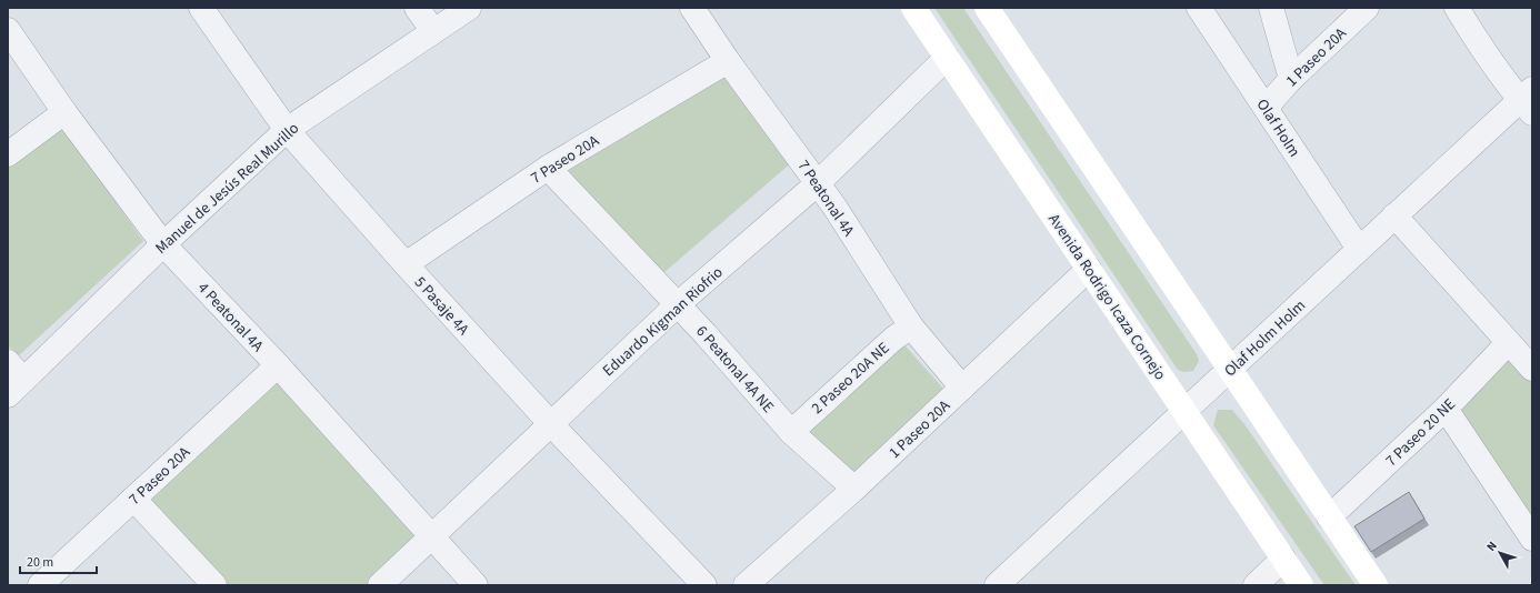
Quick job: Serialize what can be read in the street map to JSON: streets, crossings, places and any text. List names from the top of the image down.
{
  "streets": {
    "street": [
      "1 Paseo 20A",
      "Olaf Holm",
      "7 Paseo 20A",
      "Manuel de Jesús Real Murillo",
      "7 Peatonal 4A",
      "Avenida Rodrigo Icaza Cornejo",
      "5 Pasaje 4A",
      "4 Peatonal 4A",
      "Eduardo Kigman Riofrio",
      "Olaf Holm Holm",
      "6 Peatonal 4A NE",
      "2 Paseo 20A NE",
      "7 Paseo 20 NE"
    ]
  },
  "crossings": [
    ["1 Paseo 20A", "Olaf Holm"],
    ["1 Paseo 20A", "7 Peatonal 4A"],
    ["1 Paseo 20A", "Avenida Rodrigo Icaza Cornejo"],
    ["1 Paseo 20A", "6 Peatonal 4A NE"],
    ["Olaf Holm", "Olaf Holm Holm"],
    ["7 Paseo 20A", "7 Peatonal 4A"],
    ["7 Paseo 20A", "5 Pasaje 4A"],
    ["7 Paseo 20A", "4 Peatonal 4A"],
    ["7 Paseo 20A", "6 Peatonal 4A NE"],
    ["Manuel de Jesús Real Murillo", "5 Pasaje 4A"],
    ["Manuel de Jesús Real Murillo", "4 Peatonal 4A"],
    ["7 Peatonal 4A", "Eduardo Kigman Riofrio"],
    ["7 Peatonal 4A", "2 Paseo 20A NE"],
    ["Avenida Rodrigo Icaza Cornejo", "Eduardo Kigman Riofrio"],
    ["Avenida Rodrigo Icaza Cornejo", "Olaf Holm Holm"],
    ["5 Pasaje 4A", "Eduardo Kigman Riofrio"],
    ["4 Peatonal 4A", "Eduardo Kigman Riofrio"],
    ["Eduardo Kigman Riofrio", "6 Peatonal 4A NE"],
    ["6 Peatonal 4A NE", "2 Paseo 20A NE"]
  ],
  "scale_bar": "20 m",
  "north": "top left"
}
